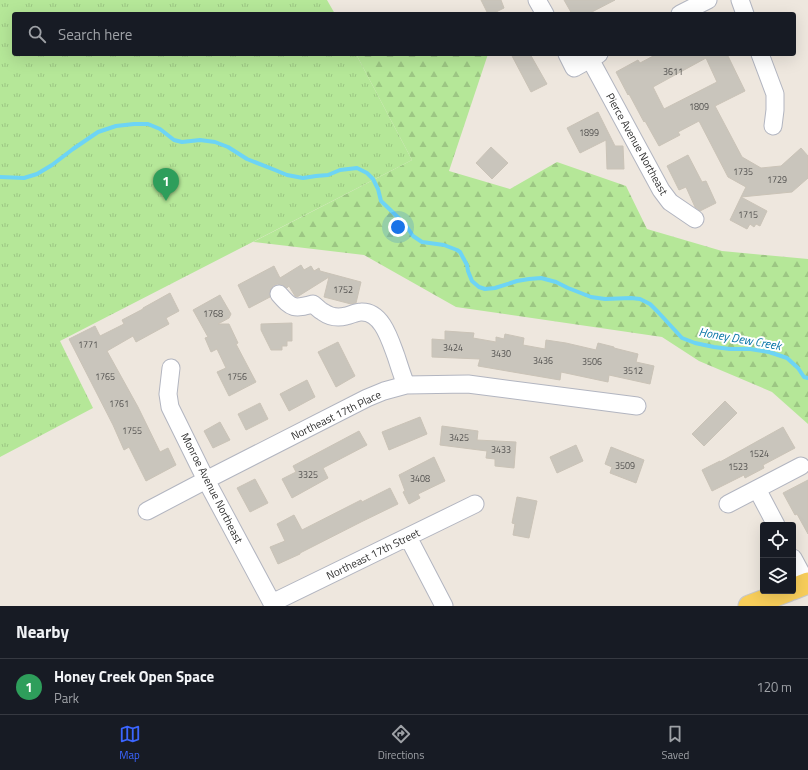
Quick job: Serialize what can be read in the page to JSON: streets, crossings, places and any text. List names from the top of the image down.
{
  "streets": {
    "street": [
      "Pierce Avenue Northeast",
      "Northeast 17th Place",
      "Monroe Avenue Northeast",
      "Northeast 17th Street"
    ]
  },
  "crossings": [
    ["Northeast 17th Place", "Monroe Avenue Northeast"],
    ["Monroe Avenue Northeast", "Northeast 17th Street"]
  ],
  "water": ["Honey Dew Creek"],
  "house_numbers": [
    "3611",
    "1809",
    "1899",
    "1735",
    "1729",
    "1715",
    "1752",
    "1768",
    "1771",
    "3424",
    "3430",
    "3436",
    "3506",
    "3512",
    "1765",
    "1756",
    "1761",
    "1755",
    "3425",
    "3433",
    "1524",
    "3509",
    "1523",
    "3325",
    "3408"
  ],
  "page": {
    "search": "Search here",
    "pins": "1",
    "heading": "Nearby",
    "list": [
      {
        "mark": "1",
        "name": "Honey Creek Open Space",
        "note": "Park",
        "value": "120 m"
      }
    ],
    "nav": ["Map", "Directions", "Saved"]
  }
}
